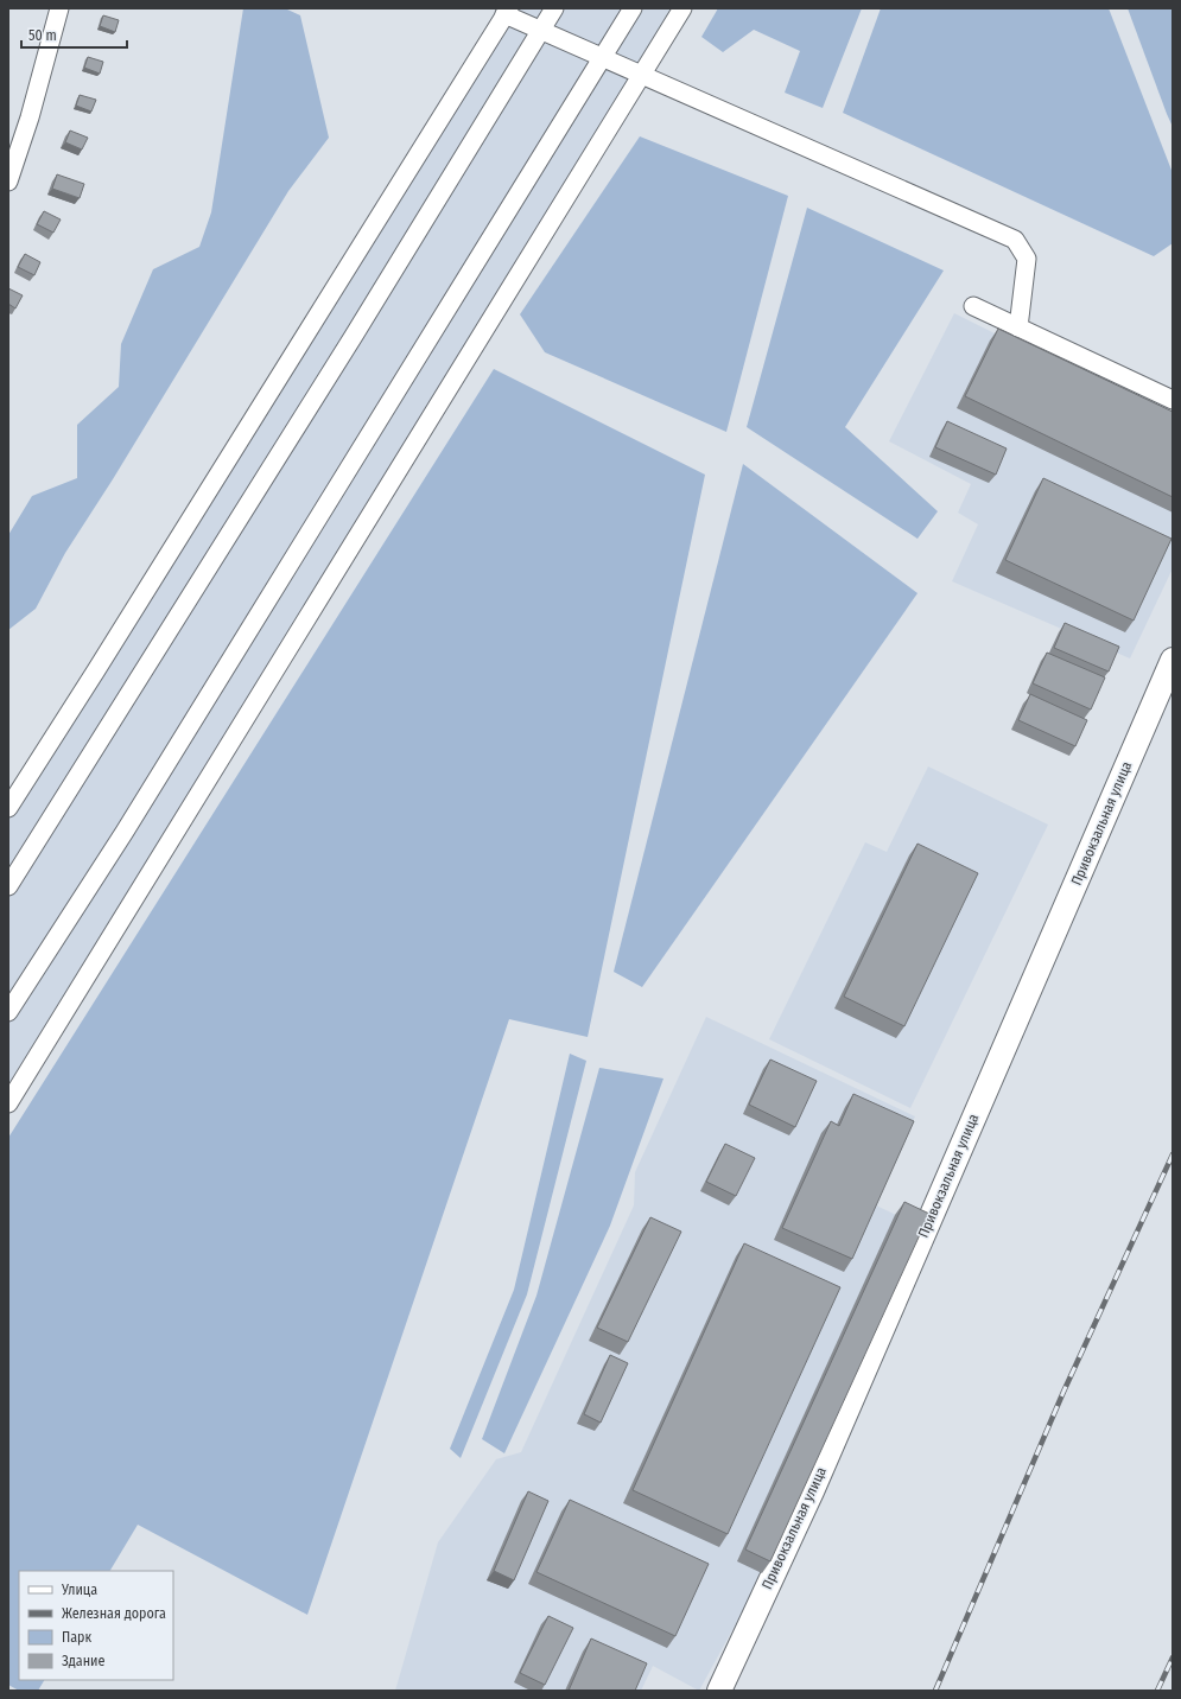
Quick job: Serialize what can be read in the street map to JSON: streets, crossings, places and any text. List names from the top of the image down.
{
  "streets": {
    "main road": ["Привокзальная улица"]
  },
  "legend": [
    "Улица",
    "Железная дорога",
    "Парк",
    "Здание"
  ],
  "scale_bar": "50 m"
}
